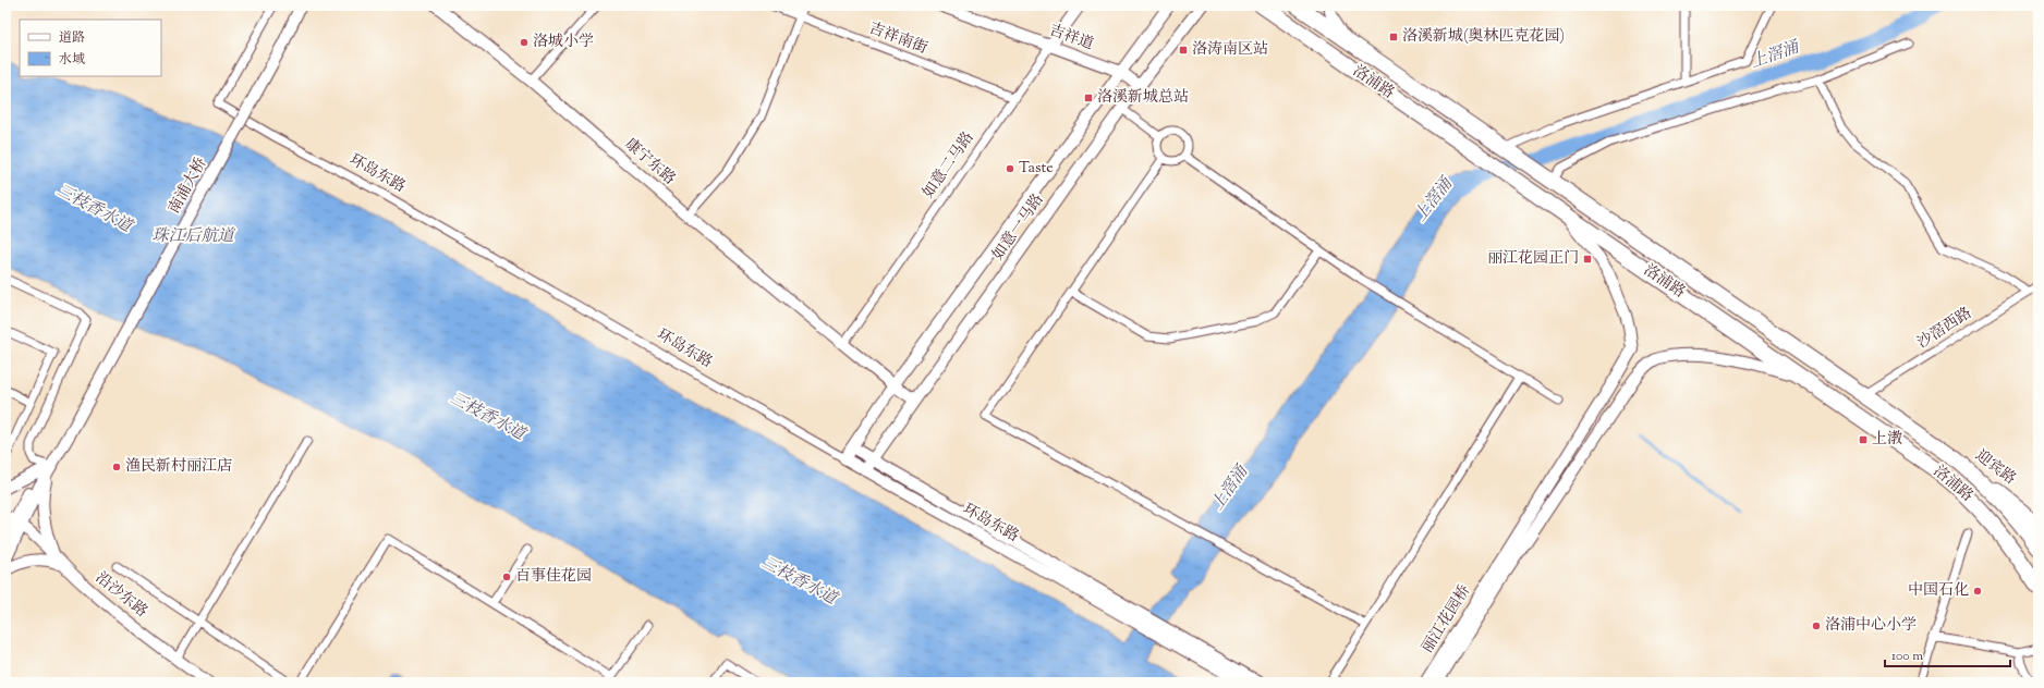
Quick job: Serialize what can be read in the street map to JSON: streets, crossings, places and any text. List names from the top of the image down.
{
  "streets": {
    "highway": ["洛浦路"],
    "main road": ["迎宾路"],
    "street": [
      "吉祥道",
      "吉祥南街",
      "康宁东路",
      "如意二马路",
      "环岛东路",
      "南浦大桥",
      "如意一马路",
      "沙滘西路",
      "沿沙东路",
      "丽江花园桥"
    ]
  },
  "crossings": [
    ["吉祥道", "如意二马路"],
    ["吉祥道", "如意一马路"],
    ["吉祥南街", "如意二马路"],
    ["洛浦路", "沙滘西路"],
    ["洛浦路", "迎宾路"],
    ["康宁东路", "如意二马路"],
    ["康宁东路", "如意一马路"],
    ["环岛东路", "如意一马路"]
  ],
  "water": ["上滘涌", "三枝香水道", "珠江后航道"],
  "places": {
    "transit": [
      "洛溪新城(奥林匹克花园)",
      "洛涛南区站",
      "洛溪新城总站",
      "丽江花园正门",
      "上漖"
    ],
    "other": [
      "洛城小学",
      "Taste",
      "渔民新村丽江店",
      "百事佳花园",
      "中国石化",
      "洛浦中心小学"
    ]
  },
  "legend": ["道路", "水域"],
  "scale_bar": "100 m"
}
